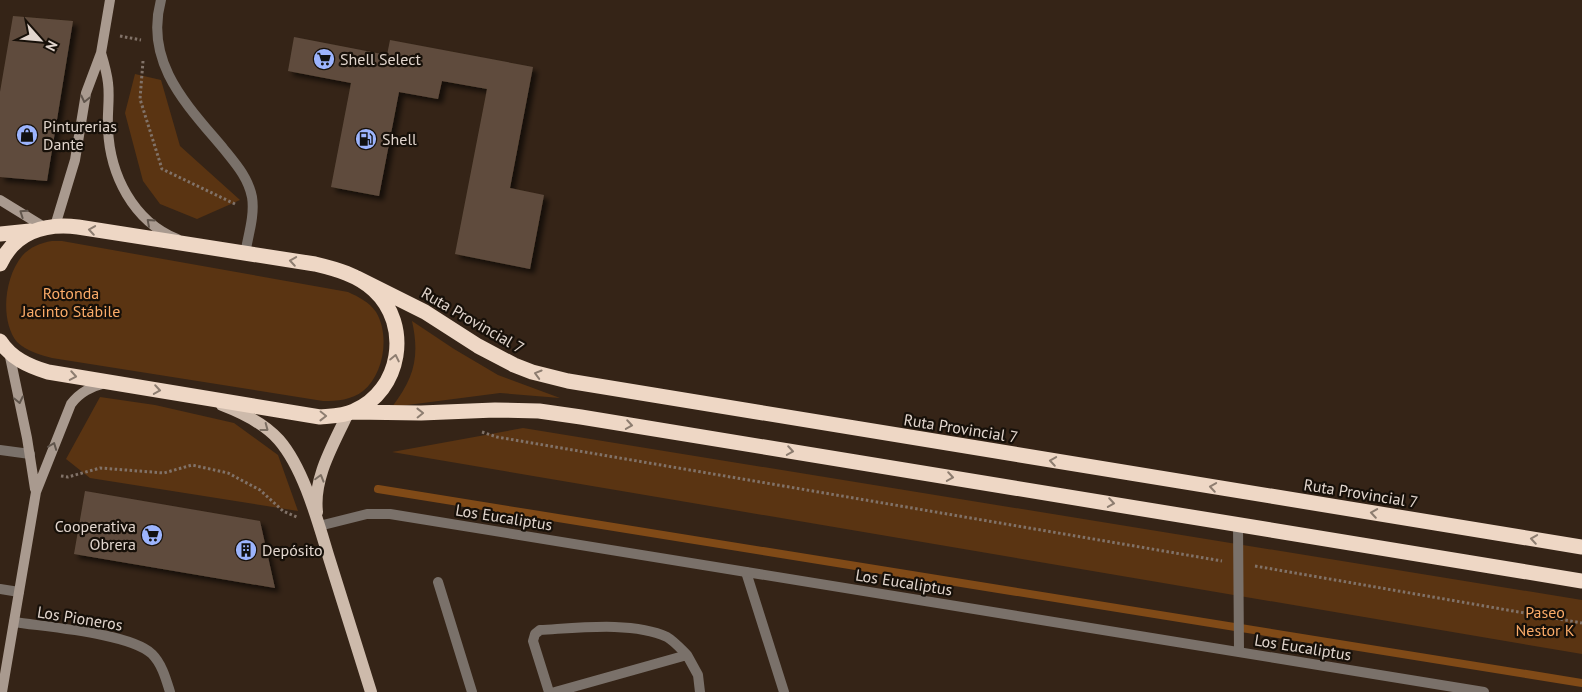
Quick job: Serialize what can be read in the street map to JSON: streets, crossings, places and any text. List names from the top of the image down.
{
  "streets": {
    "highway": ["Ruta Provincial 7"],
    "street": ["Los Eucaliptus", "Los Pioneros"]
  },
  "parks": ["Rotonda Jacinto Stábile", "Paseo Nestor K"],
  "places": {
    "supermarket": ["Shell Select", "Cooperativa Obrera"],
    "shop": ["Pinturerias Dante"],
    "fuel station": ["Shell"],
    "building": ["Depósito"]
  },
  "north": "bottom right"
}
